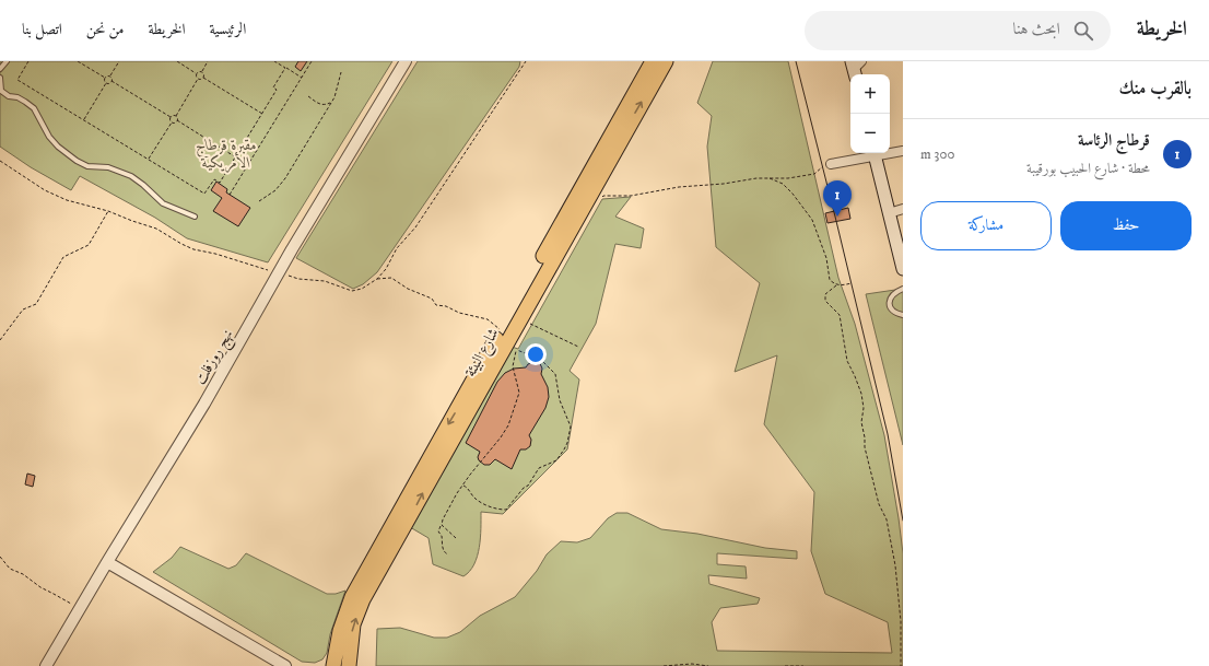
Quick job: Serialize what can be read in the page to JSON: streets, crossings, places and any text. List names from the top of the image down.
{
  "streets": {
    "highway": ["شارع البيئة"],
    "street": ["نهج روزفلت"]
  },
  "parks": ["مقبرة قرطاج الأمريكية"],
  "page": {
    "header": "الخريطة",
    "search": "ابحث هنا",
    "nav": [
      "الرئيسية",
      "الخريطة",
      "من نحن",
      "اتصل بنا"
    ],
    "heading": "بالقرب منك",
    "map_buttons": ["+", "−"],
    "list": [
      {
        "mark": "1",
        "name": "قرطاج الرئاسة",
        "note": "محطة · شارع الحبيب بورقيبة",
        "value": "300 m"
      }
    ],
    "pins": "1",
    "buttons": ["حفظ", "مشاركة"]
  }
}
